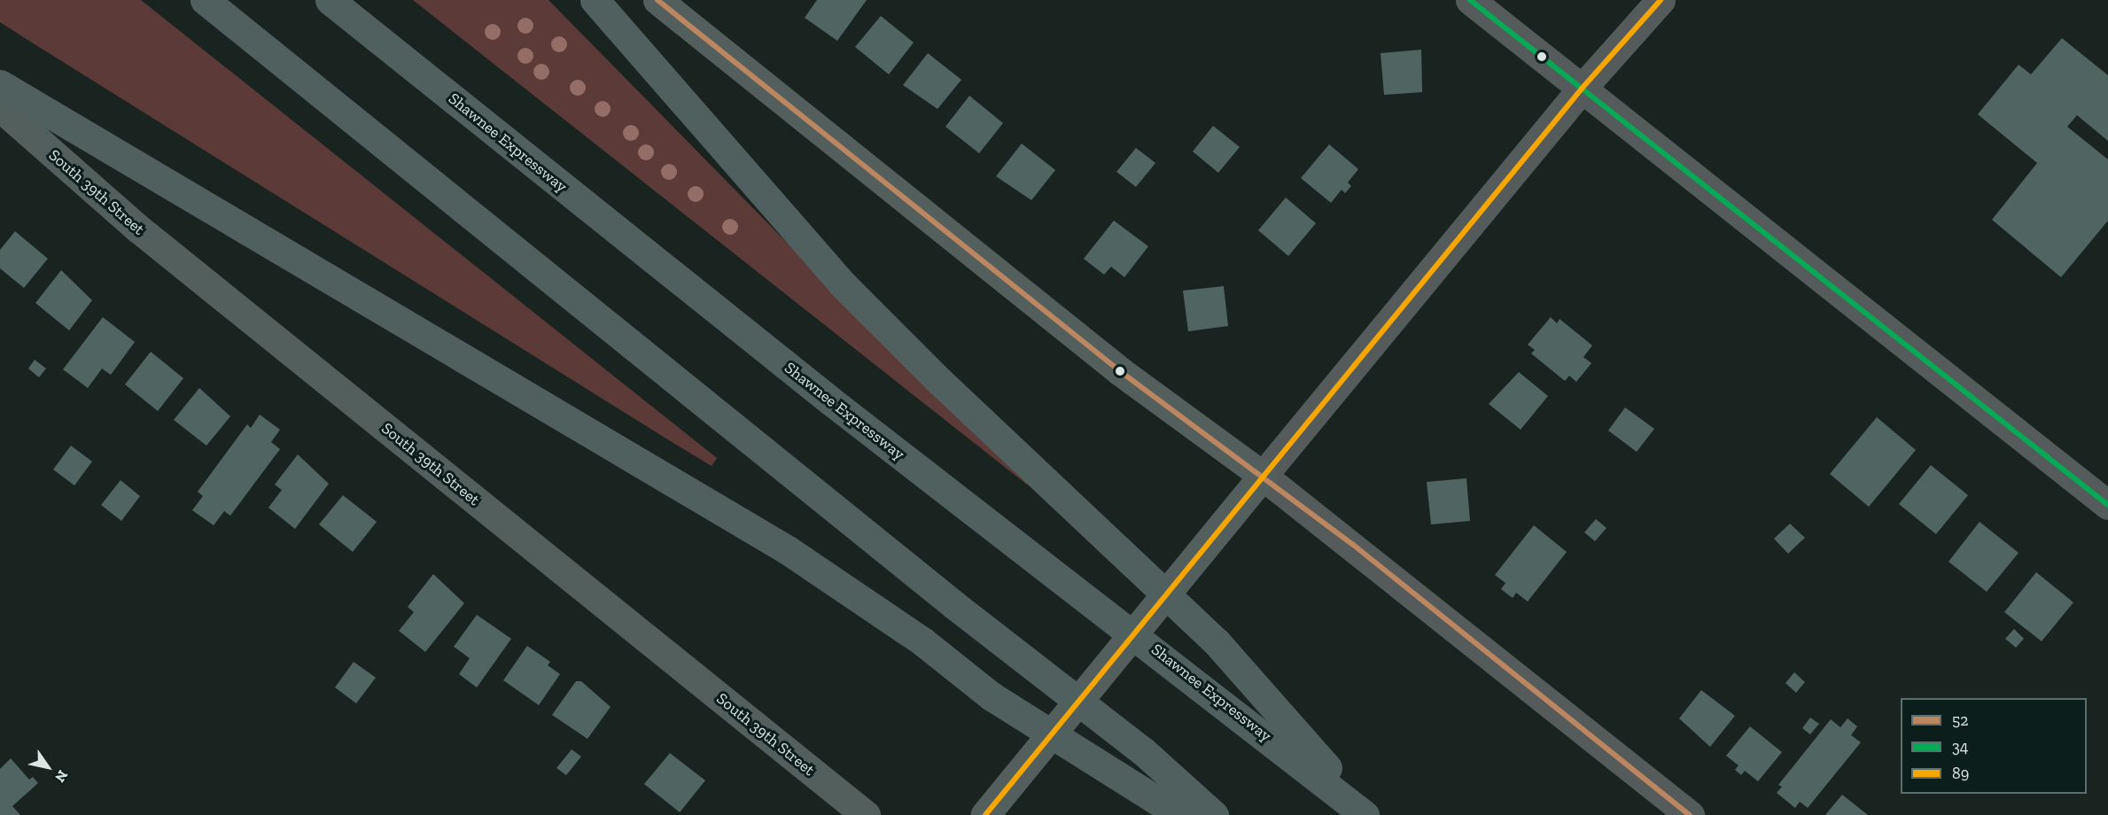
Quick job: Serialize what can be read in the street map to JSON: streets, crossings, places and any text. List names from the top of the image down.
{
  "streets": {
    "highway": ["Shawnee Expressway"],
    "main road": ["South 39th Street"]
  },
  "lines": ["transit line 52", "transit line 34", "transit line 89"],
  "legend": ["52", "34", "89"],
  "north": "bottom right"
}
